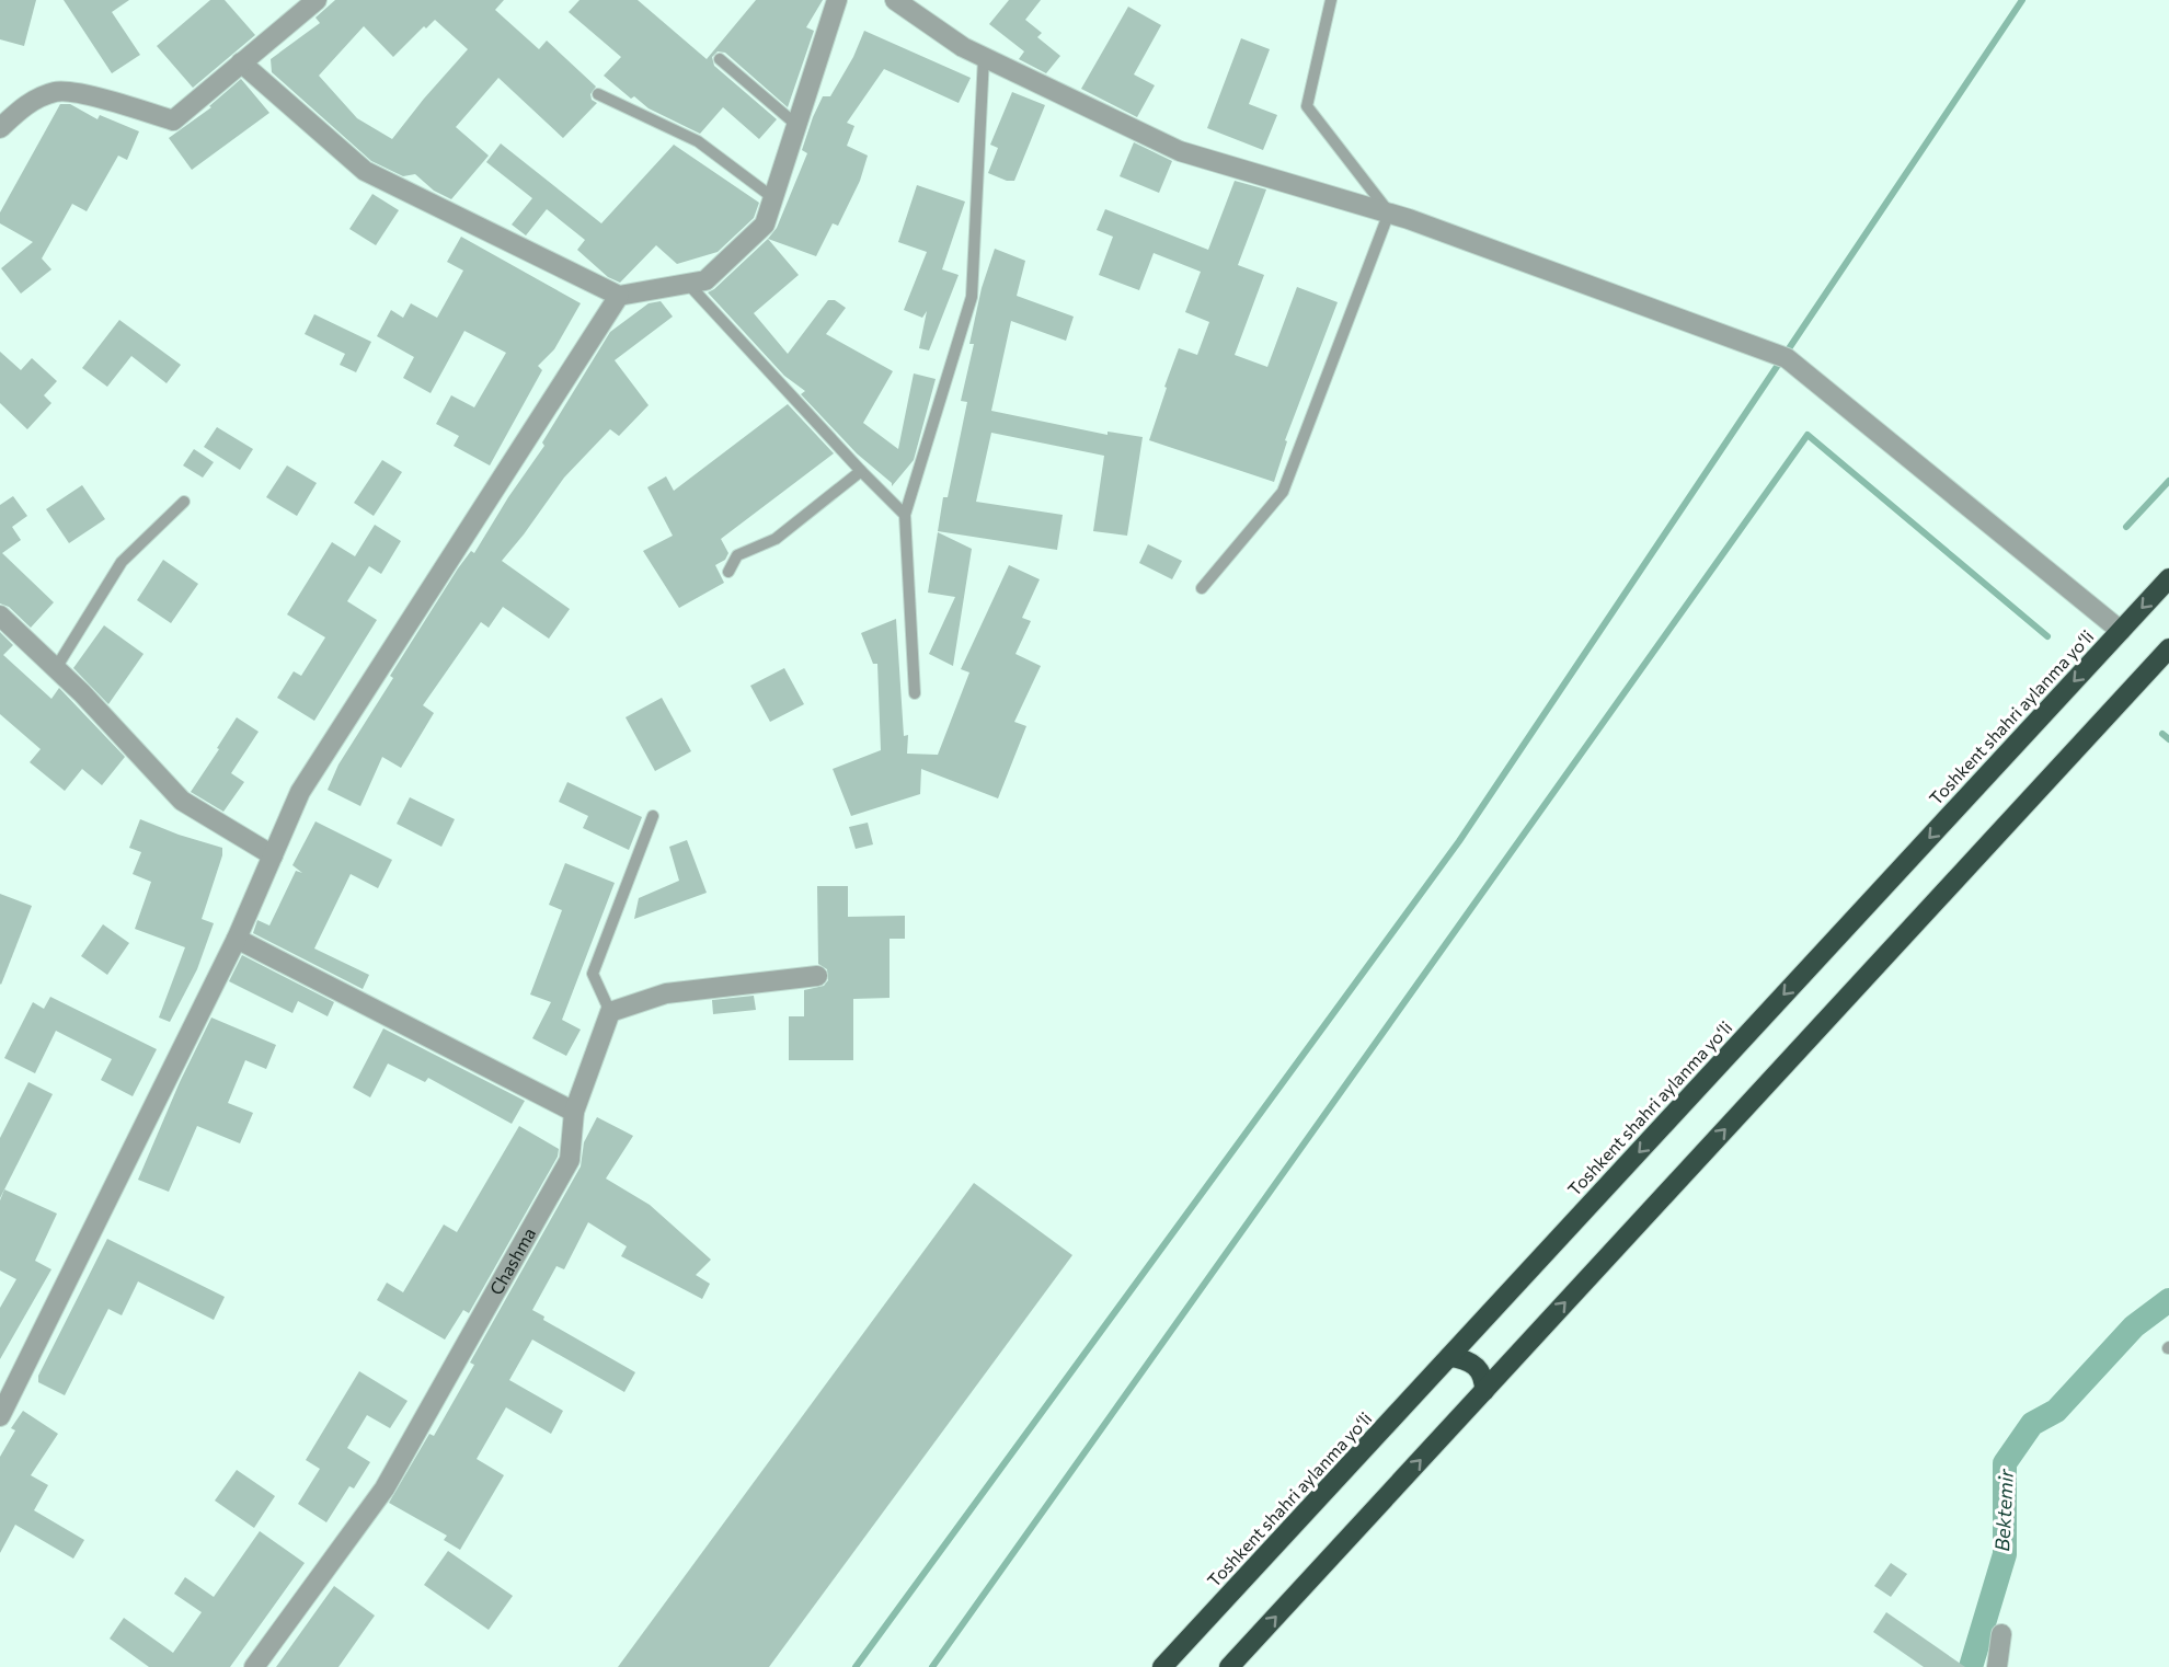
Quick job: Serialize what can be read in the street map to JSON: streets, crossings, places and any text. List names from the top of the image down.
{
  "streets": {
    "highway": ["Toshkent shahri aylanma yoʻli"],
    "street": ["Chashma"]
  },
  "water": ["Bektemir"]
}
